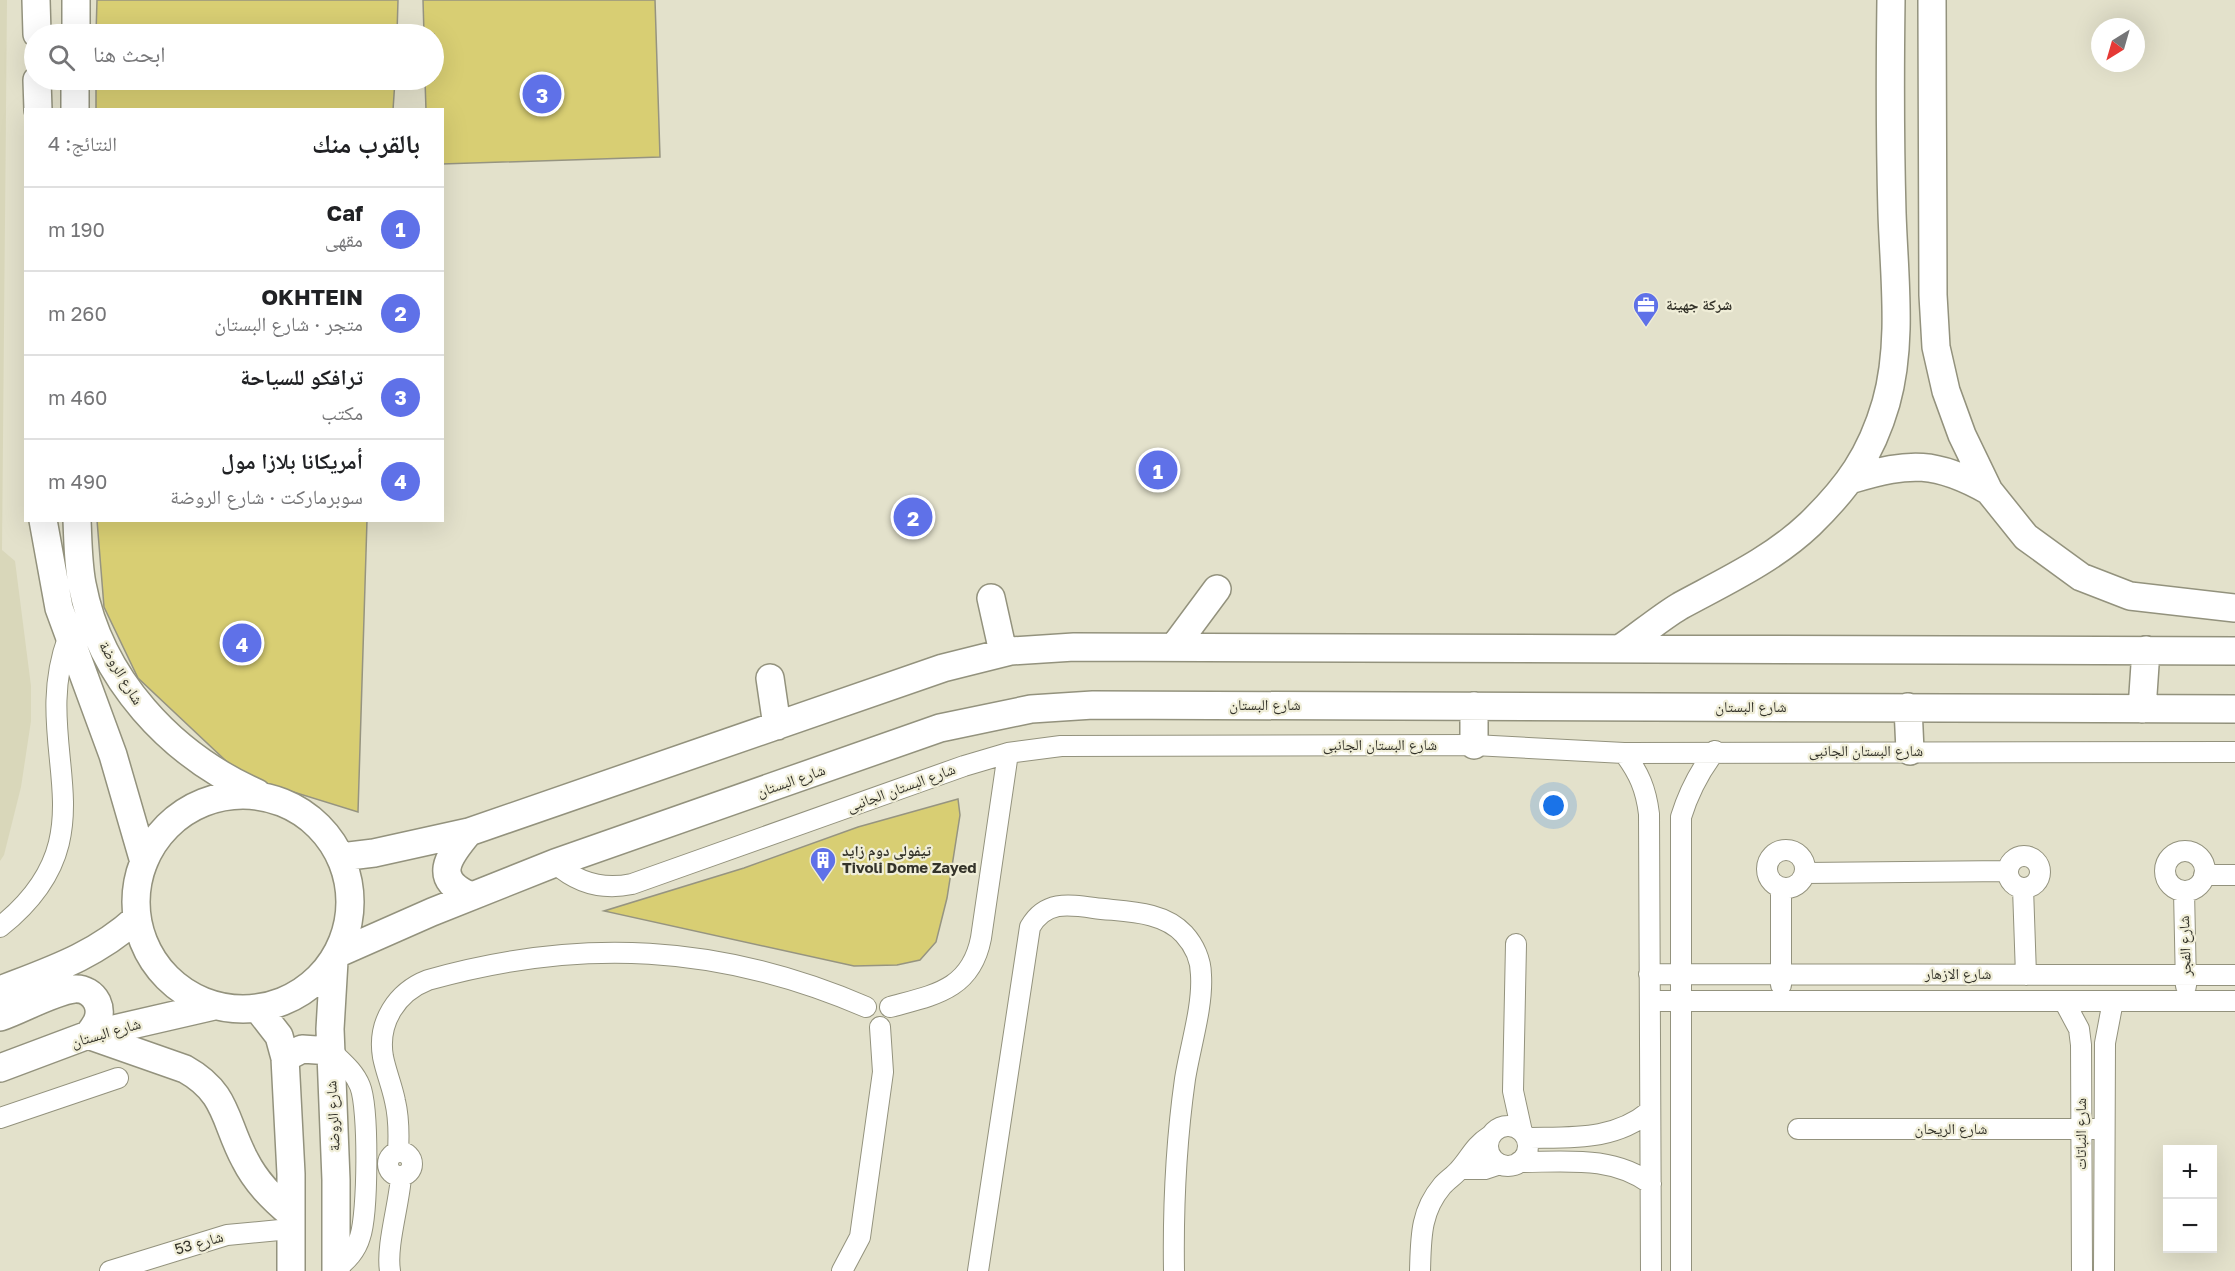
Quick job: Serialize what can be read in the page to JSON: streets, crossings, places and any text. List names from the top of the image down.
{
  "streets": {
    "street": [
      "شارع الروضة",
      "شارع البستان",
      "شارع البستان الجانبى",
      "شارع الفجر",
      "شارع الازهار",
      "شارع الريحان",
      "شارع النباتات",
      "شارع 53"
    ]
  },
  "crossings": [
    ["شارع الروضة", "شارع البستان"],
    ["شارع البستان", "شارع البستان الجانبى"],
    ["شارع الفجر", "شارع الازهار"],
    ["شارع الازهار", "شارع النباتات"],
    ["شارع الريحان", "شارع النباتات"]
  ],
  "places": {
    "office": ["شركة جهينة"],
    "building": ["تيفولى دوم زايد Tivoli Dome Zayed"]
  },
  "north": "bottom left",
  "page": {
    "search": "ابحث هنا",
    "pins": [
      "3",
      "1",
      "2",
      "4"
    ],
    "heading": ["بالقرب منك", "النتائج: 4"],
    "list": [
      {
        "mark": "1",
        "name": "Caf",
        "note": "مقهى",
        "value": "190 m"
      },
      {
        "mark": "2",
        "name": "OKHTEIN",
        "note": "متجر · شارع البستان",
        "value": "260 m"
      },
      {
        "mark": "3",
        "name": "ترافكو للسياحة",
        "note": "مكتب",
        "value": "460 m"
      },
      {
        "mark": "4",
        "name": "أمريكانا بلازا مول",
        "note": "سوبرماركت · شارع الروضة",
        "value": "490 m"
      }
    ],
    "map_buttons": ["+", "−"]
  }
}
